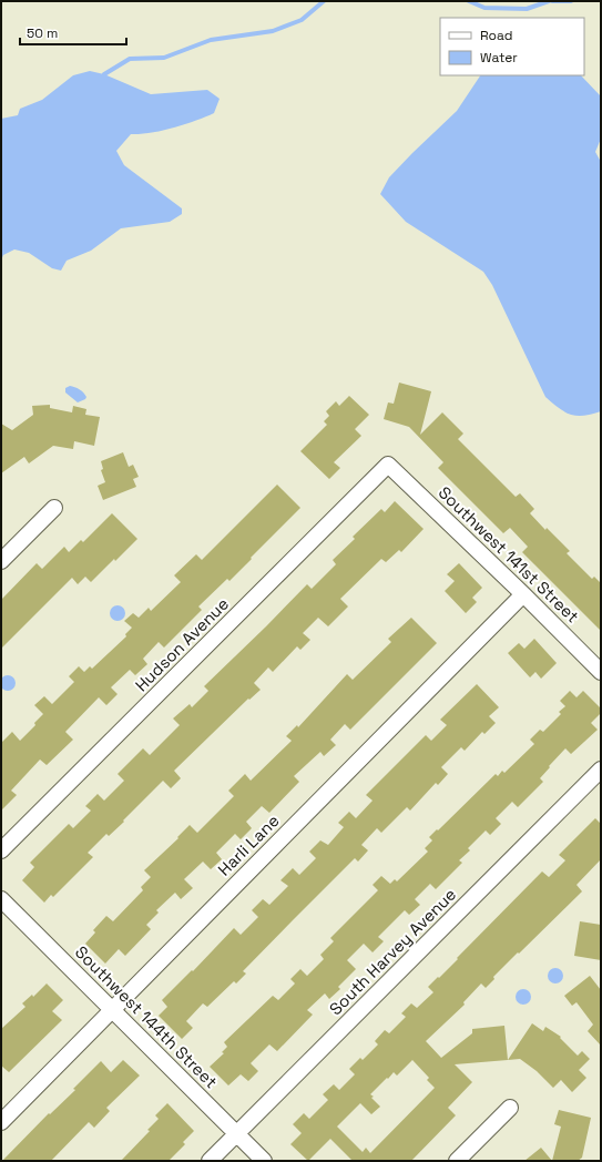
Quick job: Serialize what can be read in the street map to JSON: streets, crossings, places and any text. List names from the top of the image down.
{
  "streets": {
    "street": [
      "Southwest 141st Street",
      "Hudson Avenue",
      "Harli Lane",
      "South Harvey Avenue",
      "Southwest 144th Street"
    ]
  },
  "crossings": [
    ["Southwest 141st Street", "Hudson Avenue"],
    ["Southwest 141st Street", "Harli Lane"],
    ["Harli Lane", "Southwest 144th Street"],
    ["South Harvey Avenue", "Southwest 144th Street"]
  ],
  "legend": ["Road", "Water"],
  "scale_bar": "50 m"
}
